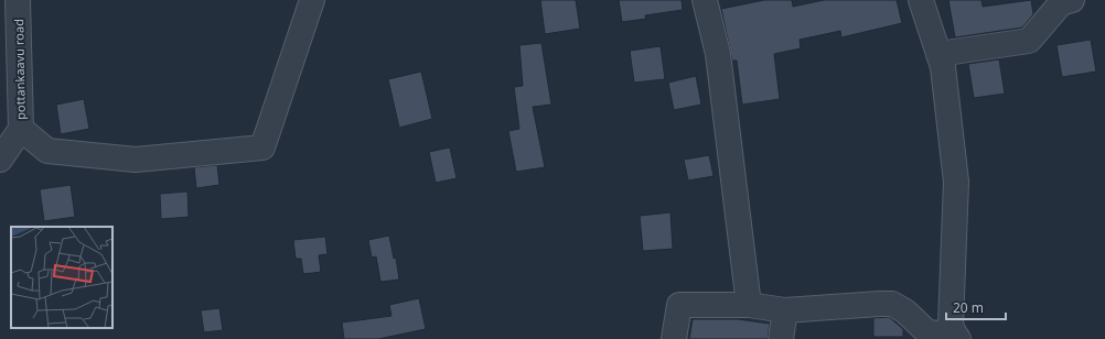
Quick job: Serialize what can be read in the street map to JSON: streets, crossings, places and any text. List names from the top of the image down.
{
  "streets": {
    "street": ["pottankaavu road"]
  },
  "scale_bar": "20 m"
}
